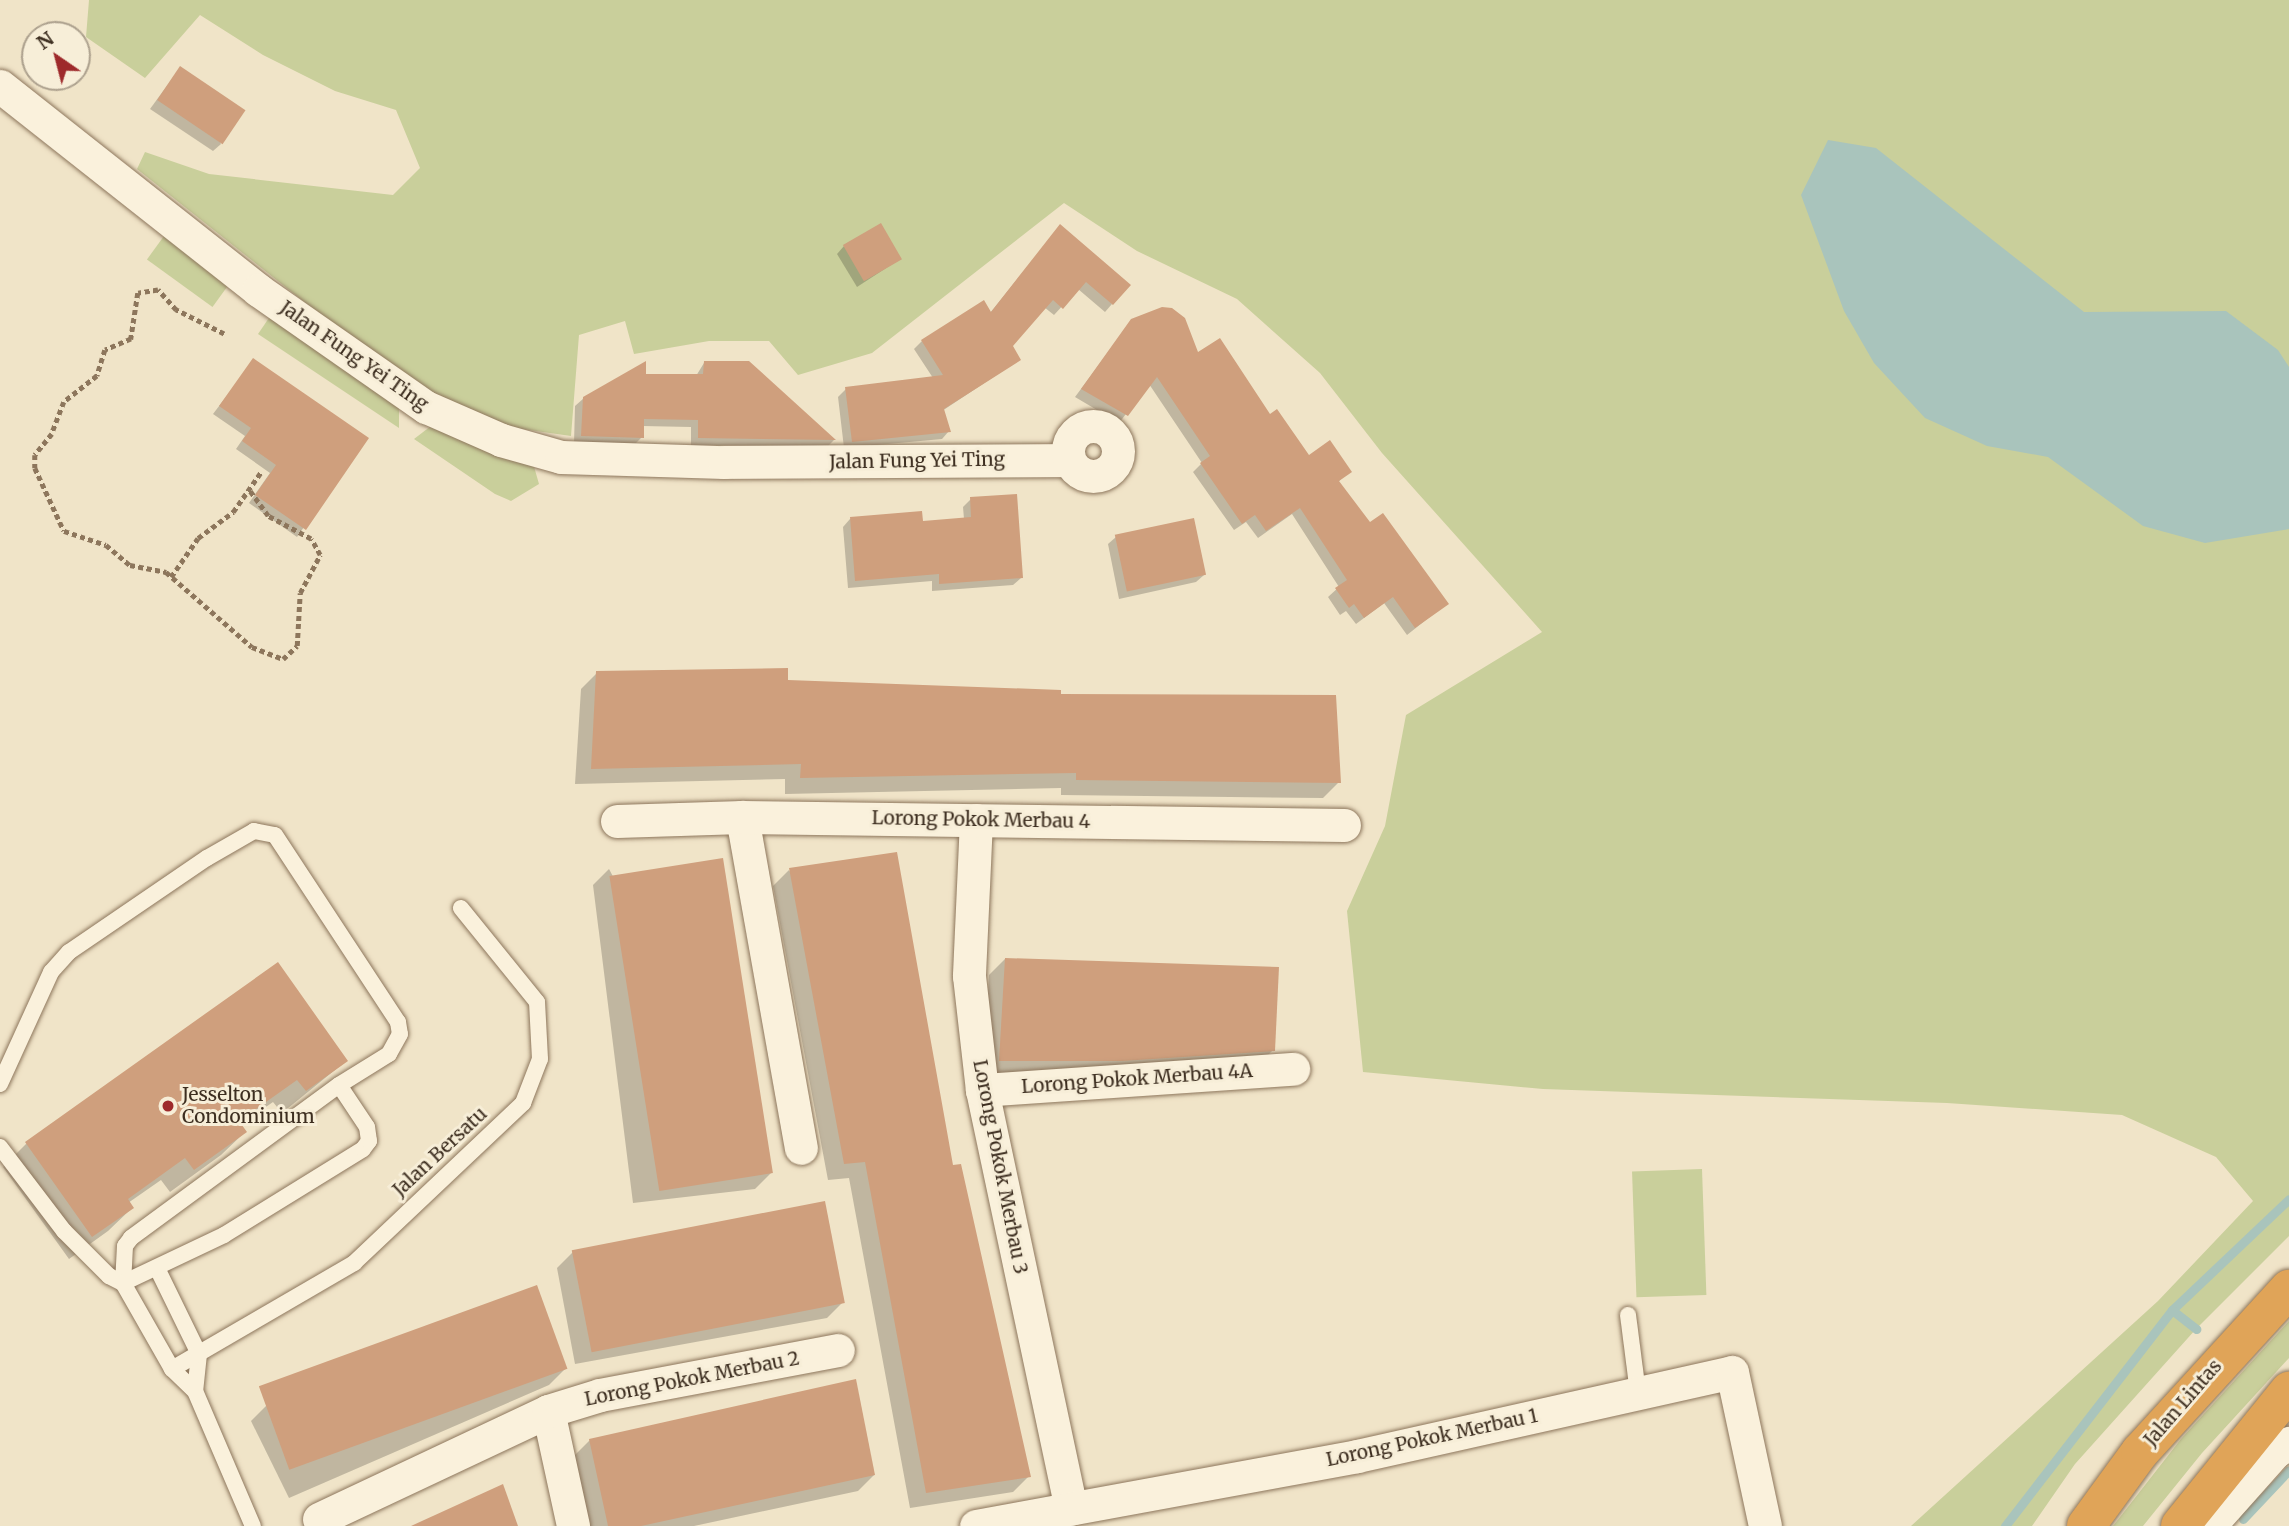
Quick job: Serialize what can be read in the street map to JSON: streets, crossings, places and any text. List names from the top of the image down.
{
  "streets": {
    "highway": ["Jalan Lintas"],
    "street": [
      "Jalan Fung Yei Ting",
      "Lorong Pokok Merbau 4",
      "Lorong Pokok Merbau 4A",
      "Lorong Pokok Merbau 3",
      "Lorong Pokok Merbau 2",
      "Lorong Pokok Merbau 1"
    ],
    "lane": ["Jalan Bersatu"]
  },
  "crossings": [
    ["Lorong Pokok Merbau 4", "Lorong Pokok Merbau 3"],
    ["Lorong Pokok Merbau 4A", "Lorong Pokok Merbau 3"],
    ["Lorong Pokok Merbau 3", "Lorong Pokok Merbau 1"]
  ],
  "places": ["Jesselton Condominium"],
  "north": "top left"
}
